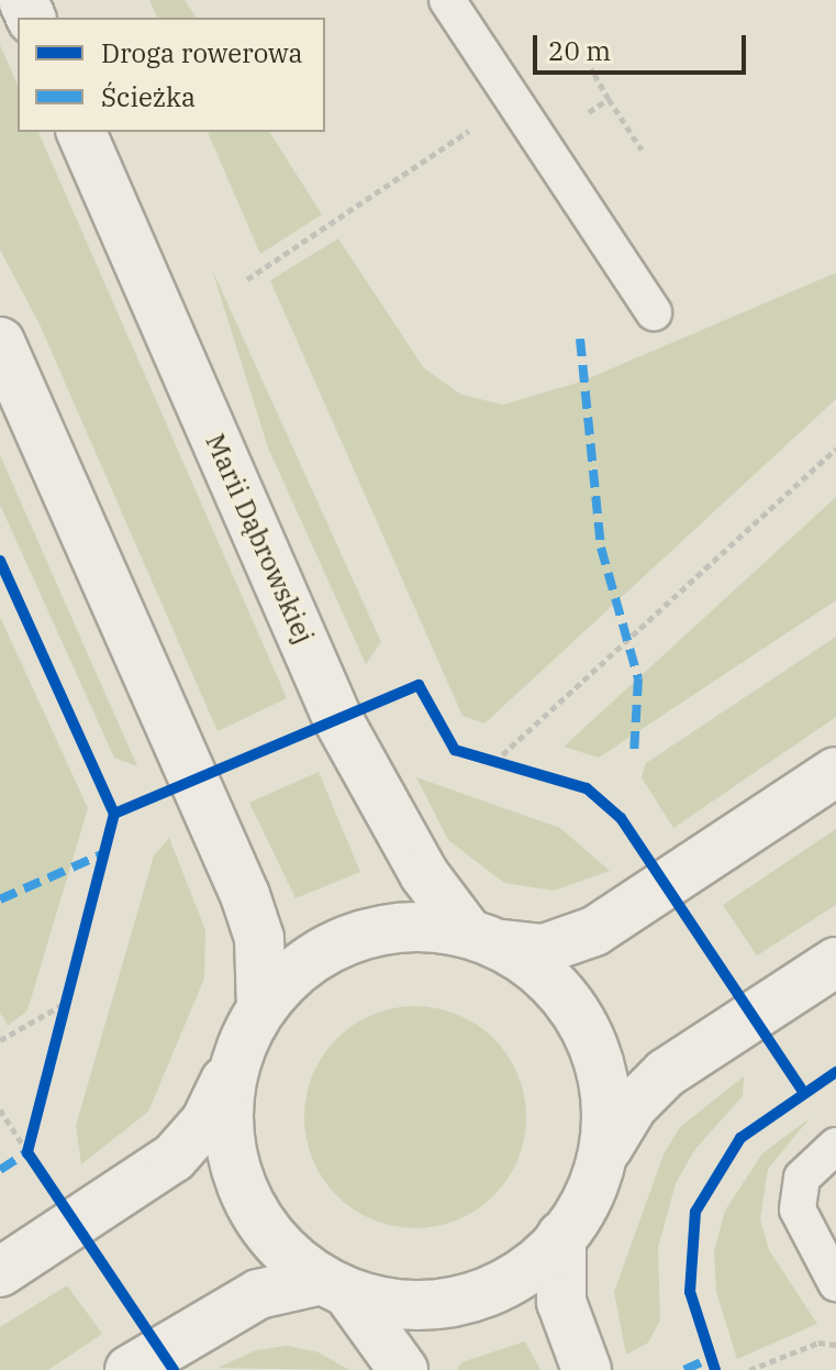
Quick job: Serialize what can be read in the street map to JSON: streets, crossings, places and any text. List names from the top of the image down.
{
  "streets": {
    "street": ["Marii Dąbrowskiej"]
  },
  "legend": ["Droga rowerowa", "Ścieżka"],
  "scale_bar": "20 m"
}
